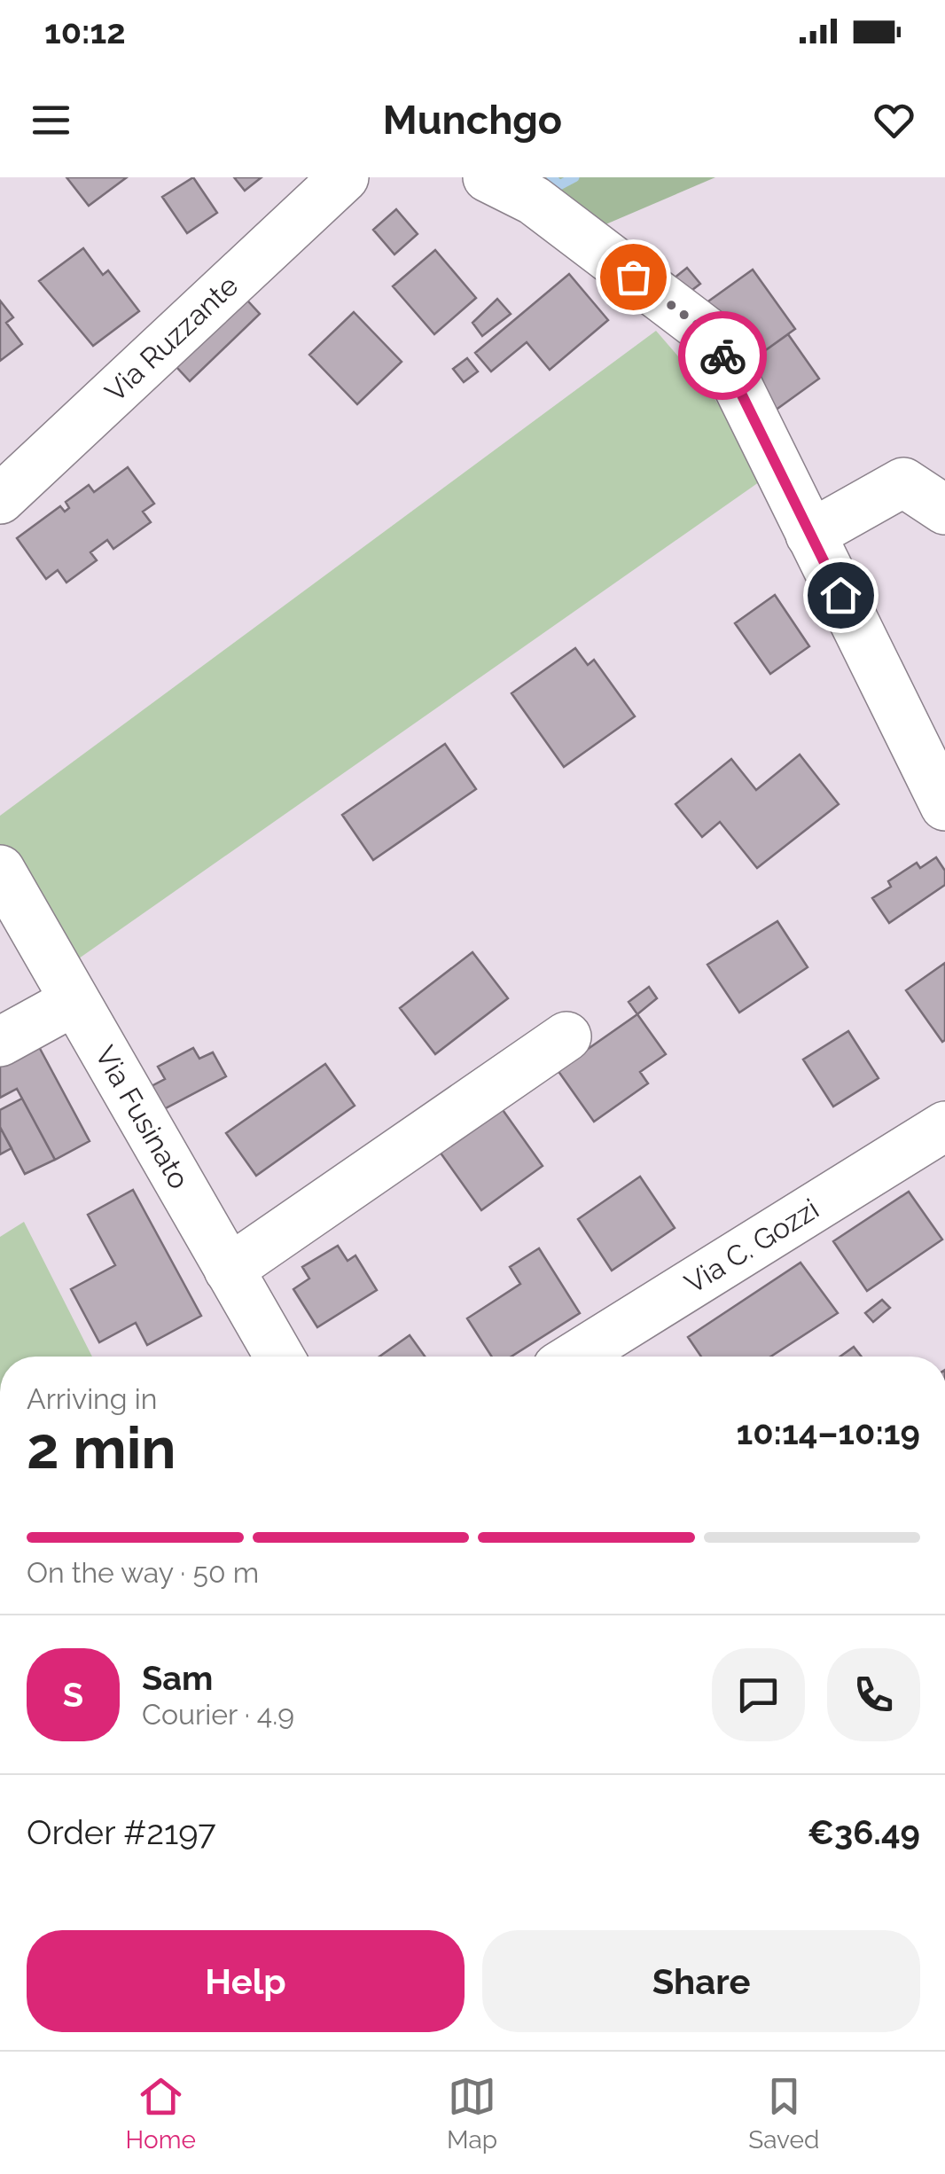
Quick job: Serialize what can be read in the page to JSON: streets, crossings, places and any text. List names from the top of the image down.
{
  "streets": {
    "street": ["Via Ruzzante", "Via Fusinato", "Via C. Gozzi"]
  },
  "page": {
    "status": "10:12",
    "header": "Munchgo",
    "heading": ["2 min", "Arriving in", "10:14–10:19"],
    "panel": [
      "Sam",
      "Courier · 4.9",
      "Order #2197",
      "€36.49"
    ],
    "bar": "On the way · 50 m",
    "round": "S",
    "buttons": ["Help", "Share"],
    "tabs": ["Home", "Map", "Saved"]
  }
}
